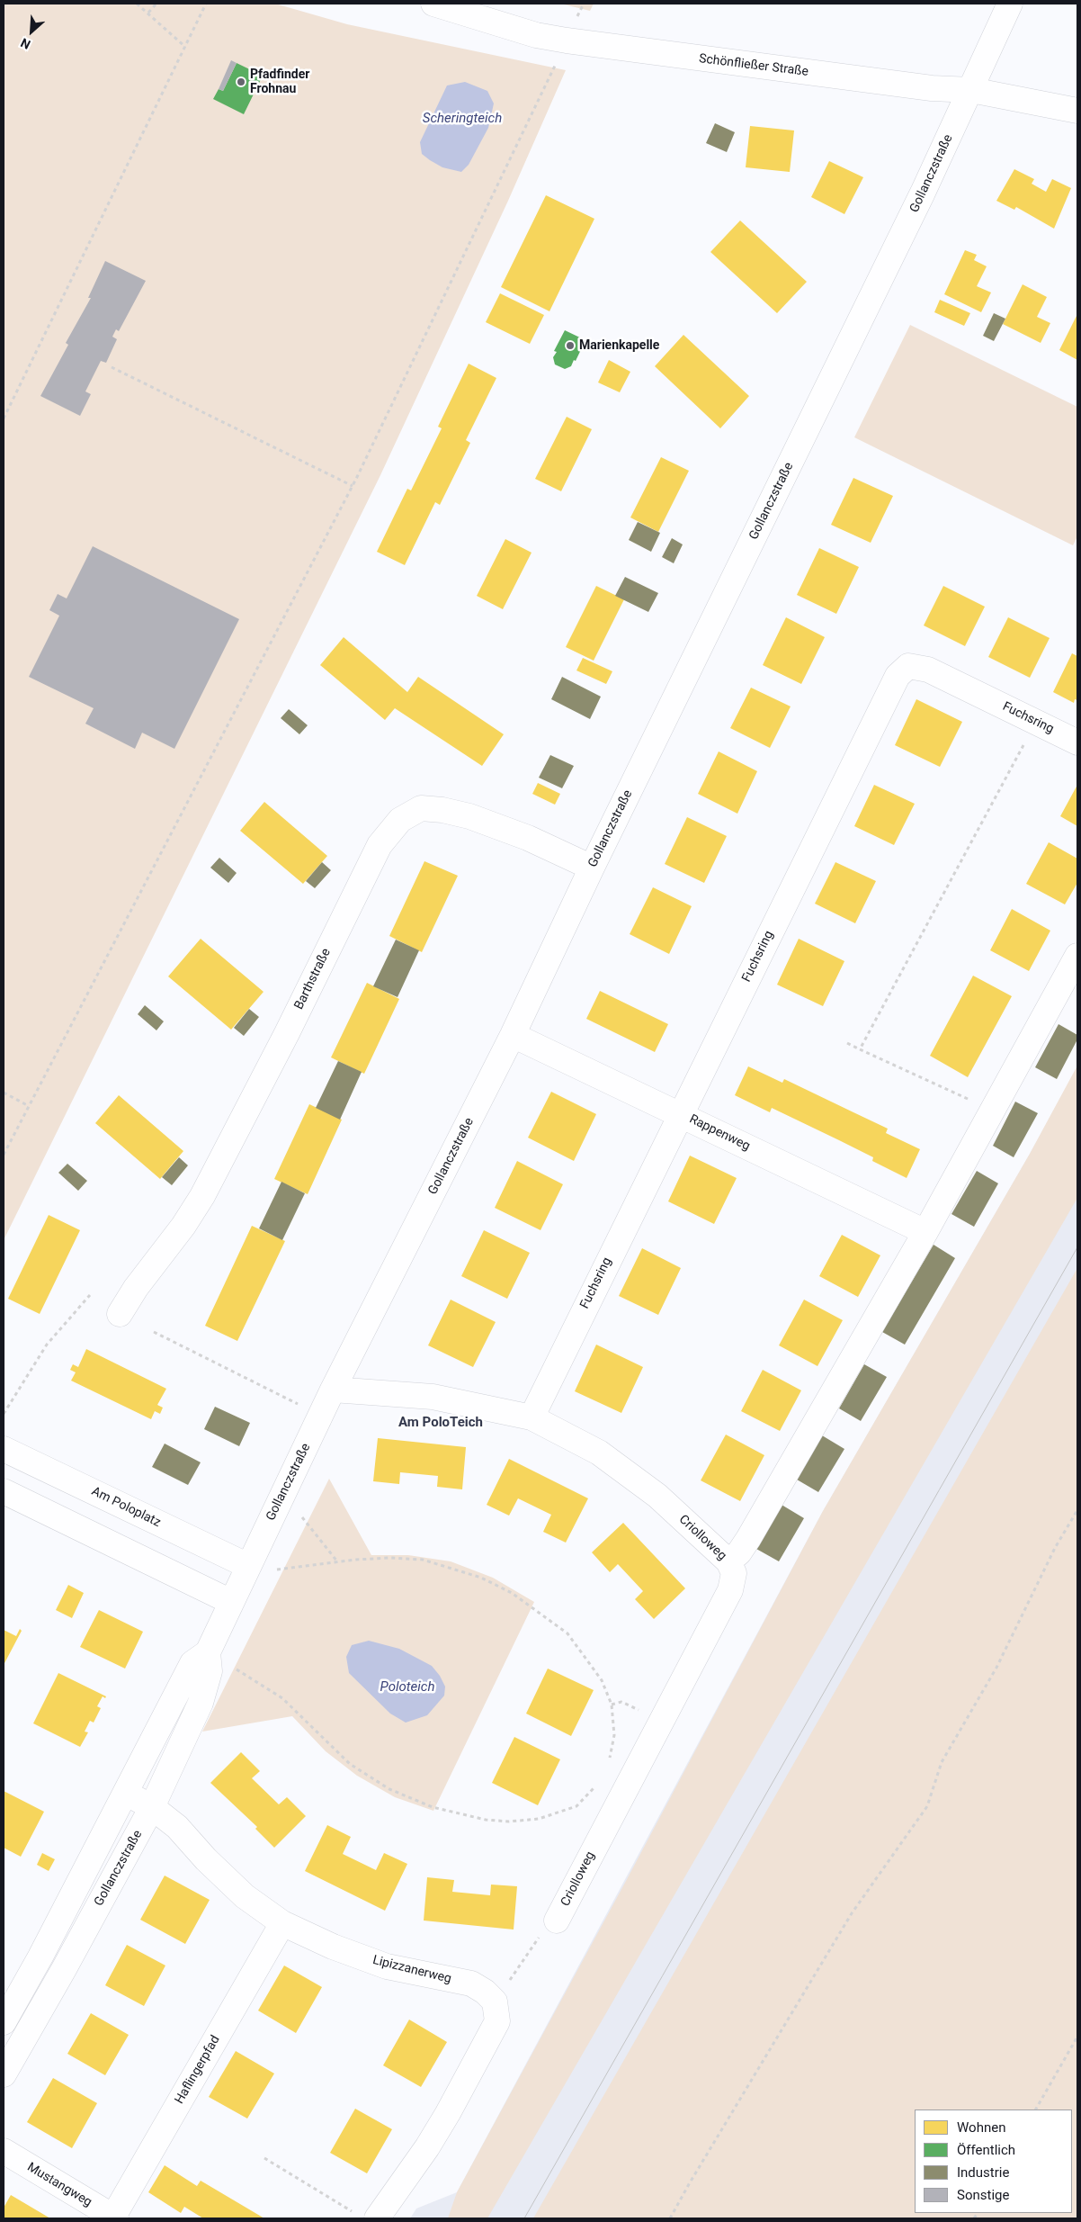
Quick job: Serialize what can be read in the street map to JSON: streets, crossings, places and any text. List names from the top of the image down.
{
  "streets": {
    "street": [
      "Schönfließer Straße",
      "Gollanczstraße",
      "Fuchsring",
      "Barthstraße",
      "Rappenweg",
      "Am Poloplatz",
      "Criolloweg",
      "Lipizzanerweg",
      "Haflingerpfad",
      "Mustangweg"
    ]
  },
  "crossings": [
    ["Schönfließer Straße", "Gollanczstraße"],
    ["Gollanczstraße", "Barthstraße"],
    ["Gollanczstraße", "Rappenweg"],
    ["Gollanczstraße", "Am Poloplatz"],
    ["Gollanczstraße", "Criolloweg"],
    ["Gollanczstraße", "Lipizzanerweg"],
    ["Fuchsring", "Rappenweg"],
    ["Fuchsring", "Criolloweg"],
    ["Lipizzanerweg", "Haflingerpfad"],
    ["Haflingerpfad", "Mustangweg"]
  ],
  "districts": ["Am PoloTeich"],
  "water": ["Scheringteich", "Poloteich"],
  "places": ["Pfadfinder Frohnau", "Marienkapelle"],
  "legend": [
    "Wohnen",
    "Öffentlich",
    "Industrie",
    "Sonstige"
  ],
  "north": "bottom left"
}
